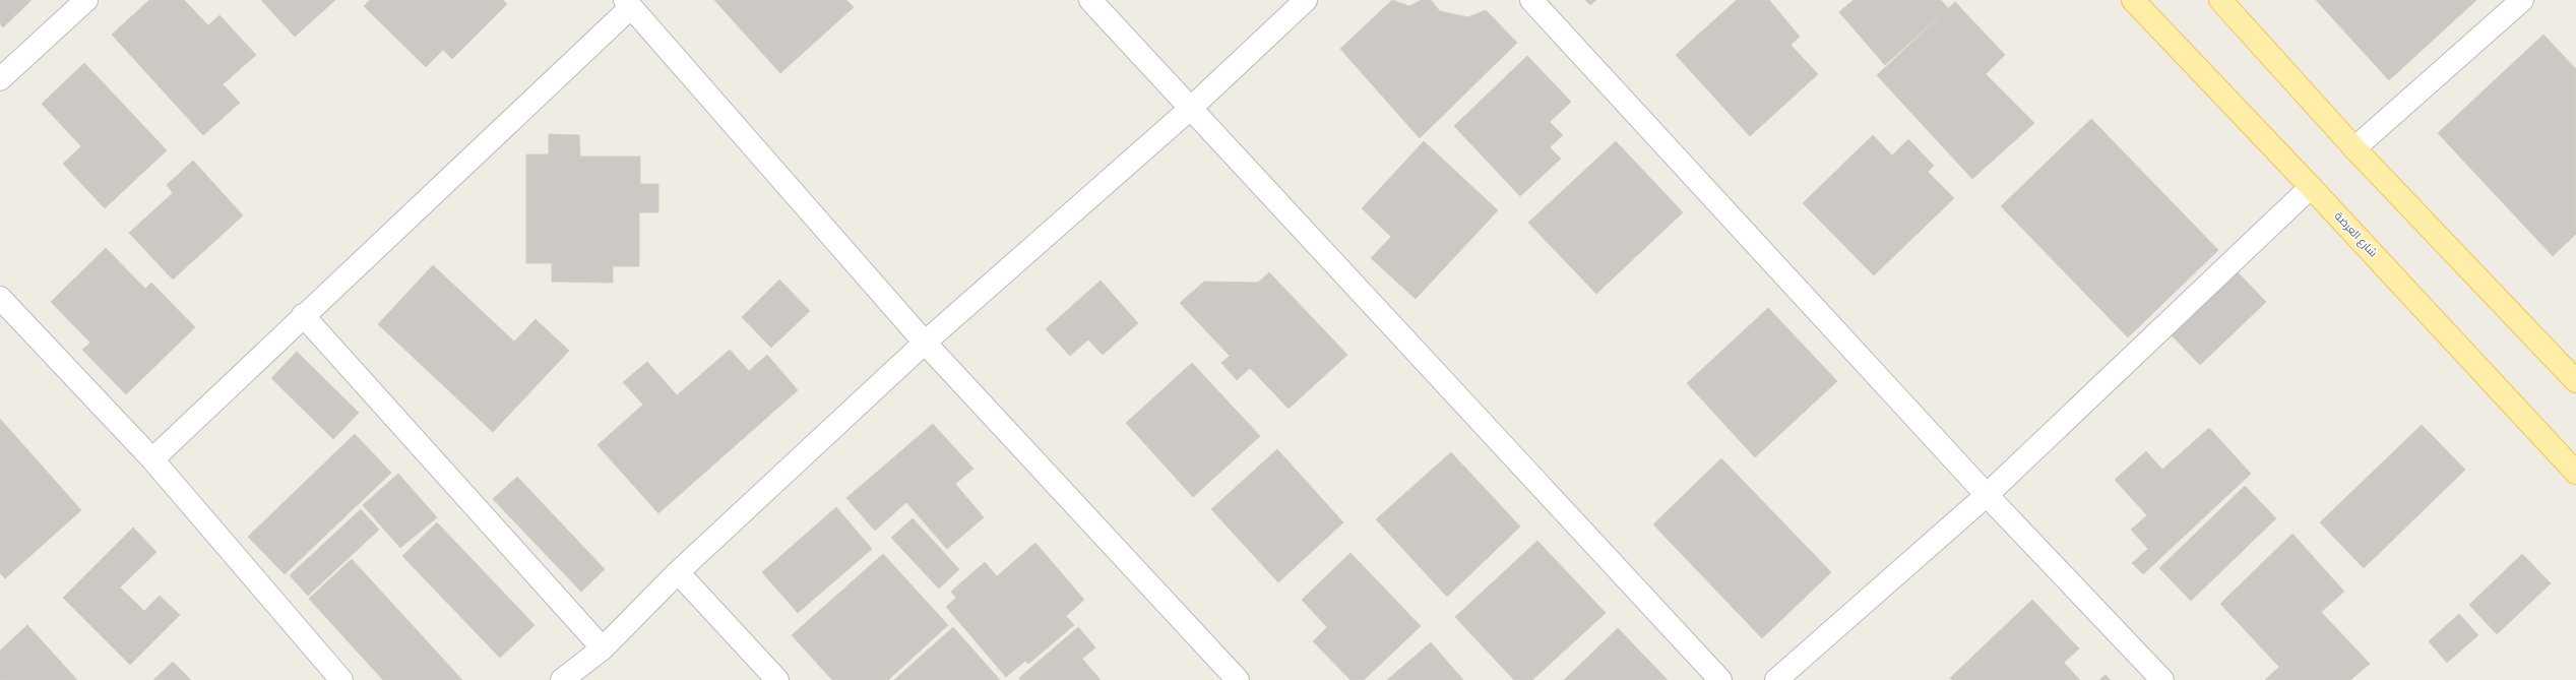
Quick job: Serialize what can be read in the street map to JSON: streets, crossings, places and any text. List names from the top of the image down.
{
  "streets": {
    "main road": ["شارع العرضة"]
  }
}
